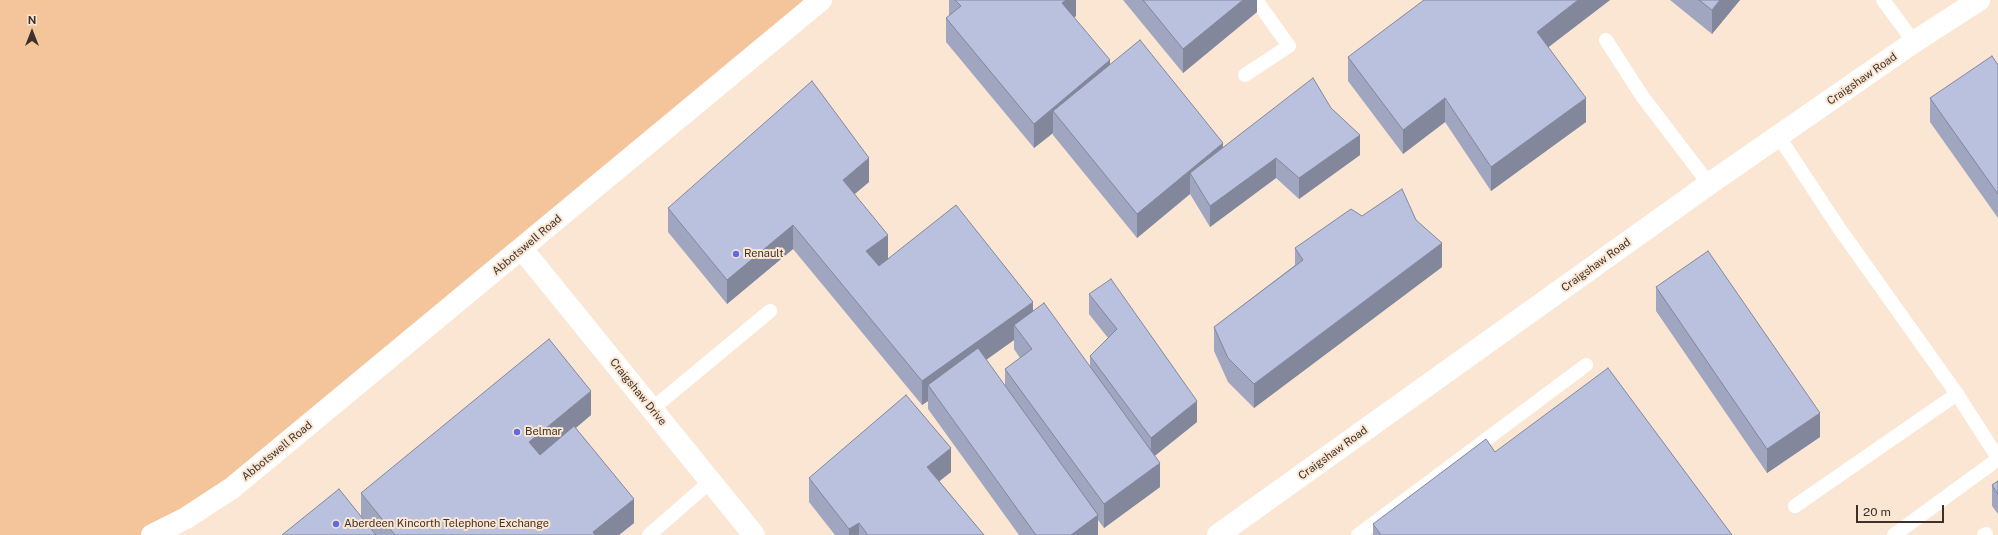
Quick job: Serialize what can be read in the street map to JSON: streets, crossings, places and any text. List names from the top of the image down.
{
  "streets": {
    "street": ["Craigshaw Road", "Abbotswell Road", "Craigshaw Drive"]
  },
  "crossings": [
    ["Abbotswell Road", "Craigshaw Drive"]
  ],
  "places": ["Renault", "Belmar", "Aberdeen Kincorth Telephone Exchange"],
  "scale_bar": "20 m",
  "north": "top"
}
